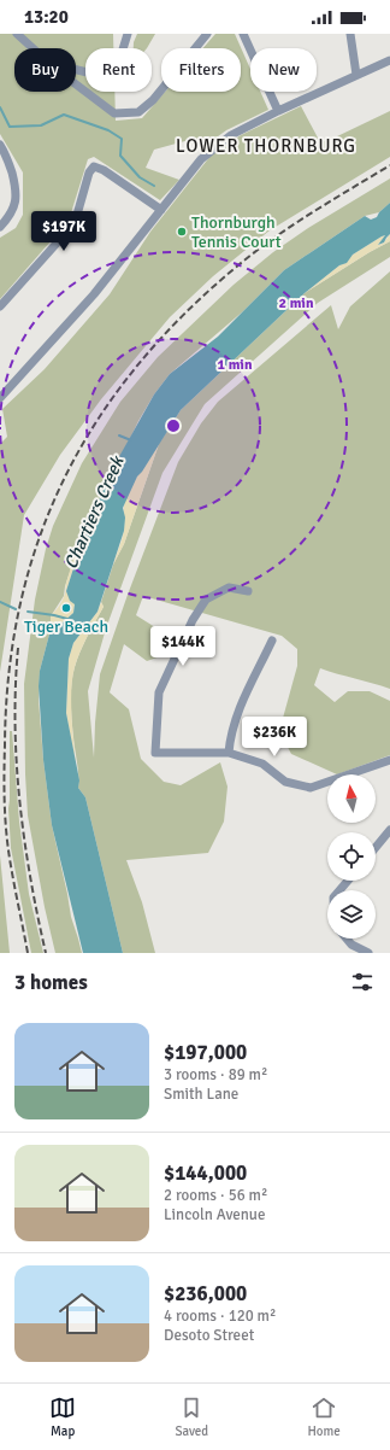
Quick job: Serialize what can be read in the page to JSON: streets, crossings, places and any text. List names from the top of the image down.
{
  "districts": ["LOWER THORNBURG"],
  "water": ["Chartiers Creek"],
  "places": ["Thornburgh Tennis Court", "Tiger Beach"],
  "north": "top",
  "page": {
    "status": "13:20",
    "chip": [
      "Buy",
      "Rent",
      "Filters",
      "New"
    ],
    "price": ["$197K", "$144K", "$236K"],
    "heading": "3 homes",
    "list": [
      {
        "name": "$197,000",
        "note": "3 rooms · 89 m² · Smith Lane"
      },
      {
        "name": "$144,000",
        "note": "2 rooms · 56 m² · Lincoln Avenue"
      },
      {
        "name": "$236,000",
        "note": "4 rooms · 120 m² · Desoto Street"
      }
    ],
    "tabs": ["Map", "Saved", "Home"]
  },
  "rings": ["2 min", "1 min"]
}
